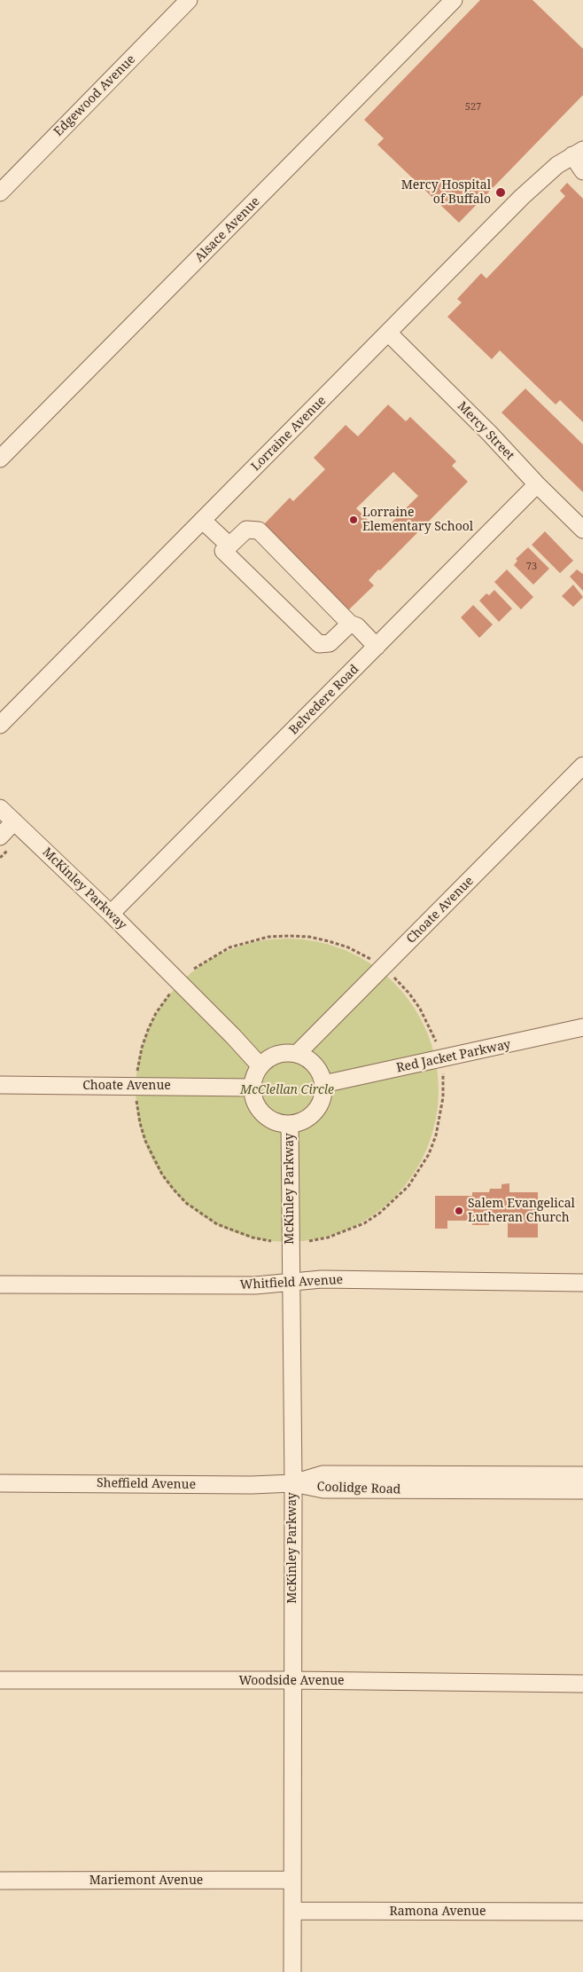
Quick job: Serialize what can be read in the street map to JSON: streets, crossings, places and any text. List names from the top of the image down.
{
  "streets": {
    "street": [
      "Edgewood Avenue",
      "Alsace Avenue",
      "Mercy Street",
      "Lorraine Avenue",
      "Belvedere Road",
      "McKinley Parkway",
      "Choate Avenue",
      "Red Jacket Parkway",
      "Whitfield Avenue",
      "Sheffield Avenue",
      "Coolidge Road",
      "Woodside Avenue",
      "Mariemont Avenue",
      "Ramona Avenue"
    ]
  },
  "crossings": [
    ["Mercy Street", "Lorraine Avenue"],
    ["Mercy Street", "Belvedere Road"],
    ["Belvedere Road", "McKinley Parkway"],
    ["McKinley Parkway", "Choate Avenue"],
    ["McKinley Parkway", "Red Jacket Parkway"],
    ["McKinley Parkway", "Whitfield Avenue"],
    ["McKinley Parkway", "Sheffield Avenue"],
    ["McKinley Parkway", "Coolidge Road"],
    ["McKinley Parkway", "Woodside Avenue"],
    ["McKinley Parkway", "Mariemont Avenue"],
    ["McKinley Parkway", "Ramona Avenue"],
    ["Choate Avenue", "Red Jacket Parkway"],
    ["Sheffield Avenue", "Coolidge Road"]
  ],
  "parks": ["McClellan Circle"],
  "places": ["Mercy Hospital of Buffalo", "Lorraine Elementary School", "Salem Evangelical Lutheran Church"],
  "house_numbers": ["527", "73"]
}
